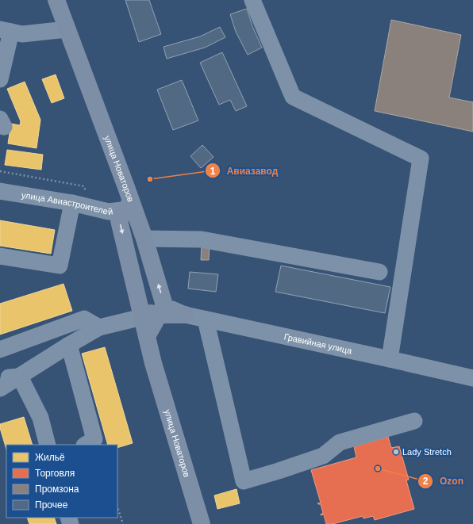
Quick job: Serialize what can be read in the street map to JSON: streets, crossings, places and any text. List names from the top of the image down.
{
  "streets": {
    "main road": ["улица Новаторов"],
    "street": ["улица Авиастроителей", "Гравийная улица"]
  },
  "crossings": [
    ["улица Новаторов", "улица Авиастроителей"],
    ["улица Новаторов", "Гравийная улица"]
  ],
  "places": ["Авиазавод", "Lady Stretch", "Ozon"],
  "legend": [
    "Жильё",
    "Торговля",
    "Промзона",
    "Прочее"
  ]
}
